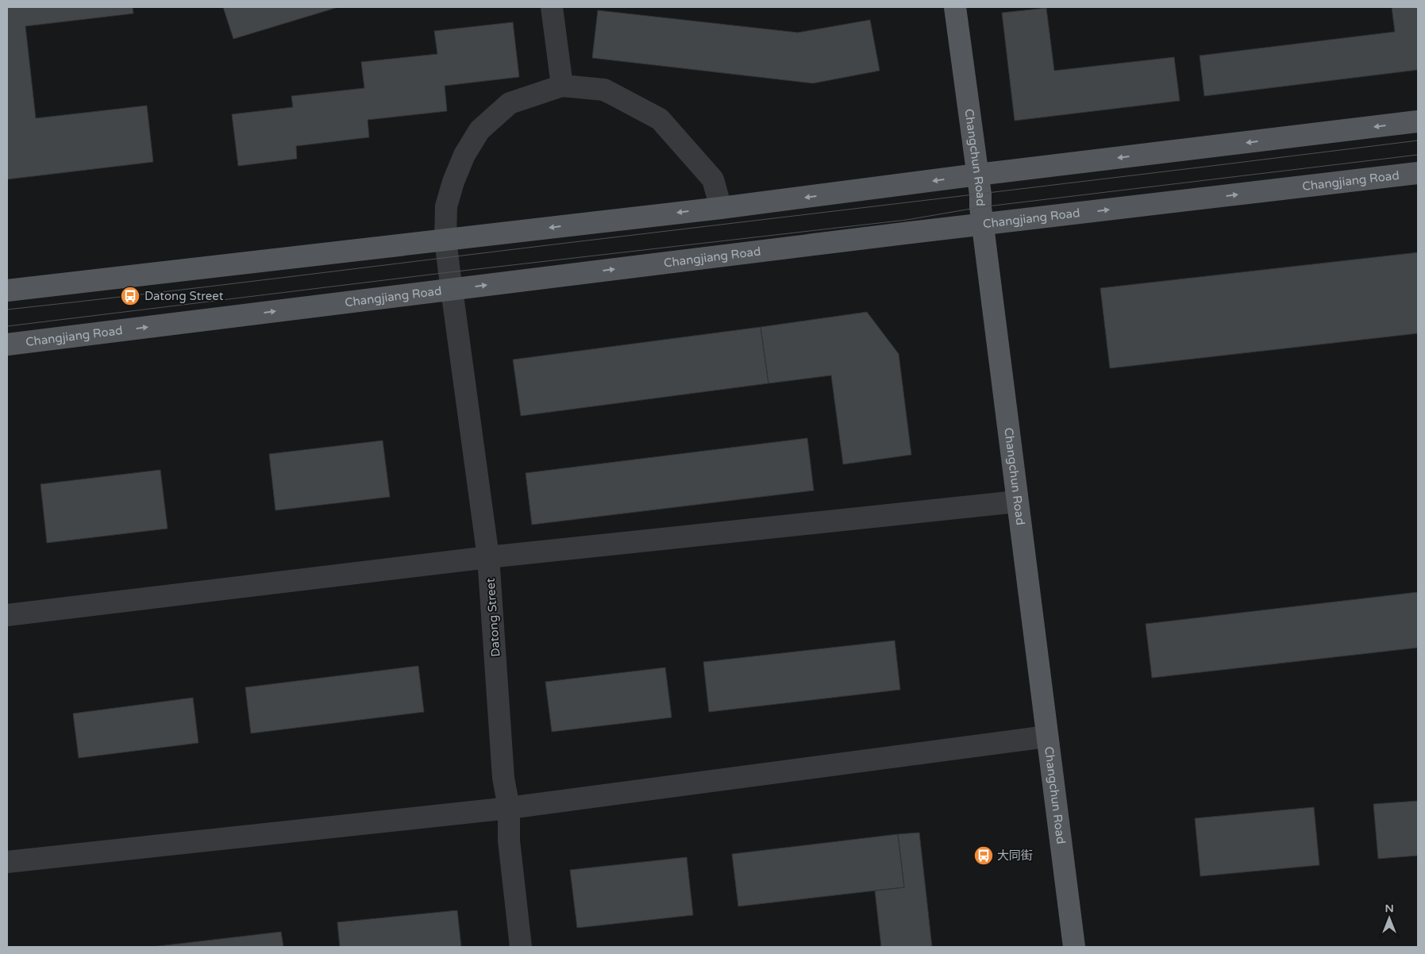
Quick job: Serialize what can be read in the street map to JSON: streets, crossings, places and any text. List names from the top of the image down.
{
  "streets": {
    "main road": ["Changchun Road", "Changjiang Road"],
    "street": ["Datong Street"]
  },
  "crossings": [
    ["Changchun Road", "Changjiang Road"],
    ["Changjiang Road", "Datong Street"]
  ],
  "places": {
    "bus stop": ["Datong Street", "大同街"]
  },
  "north": "top"
}
